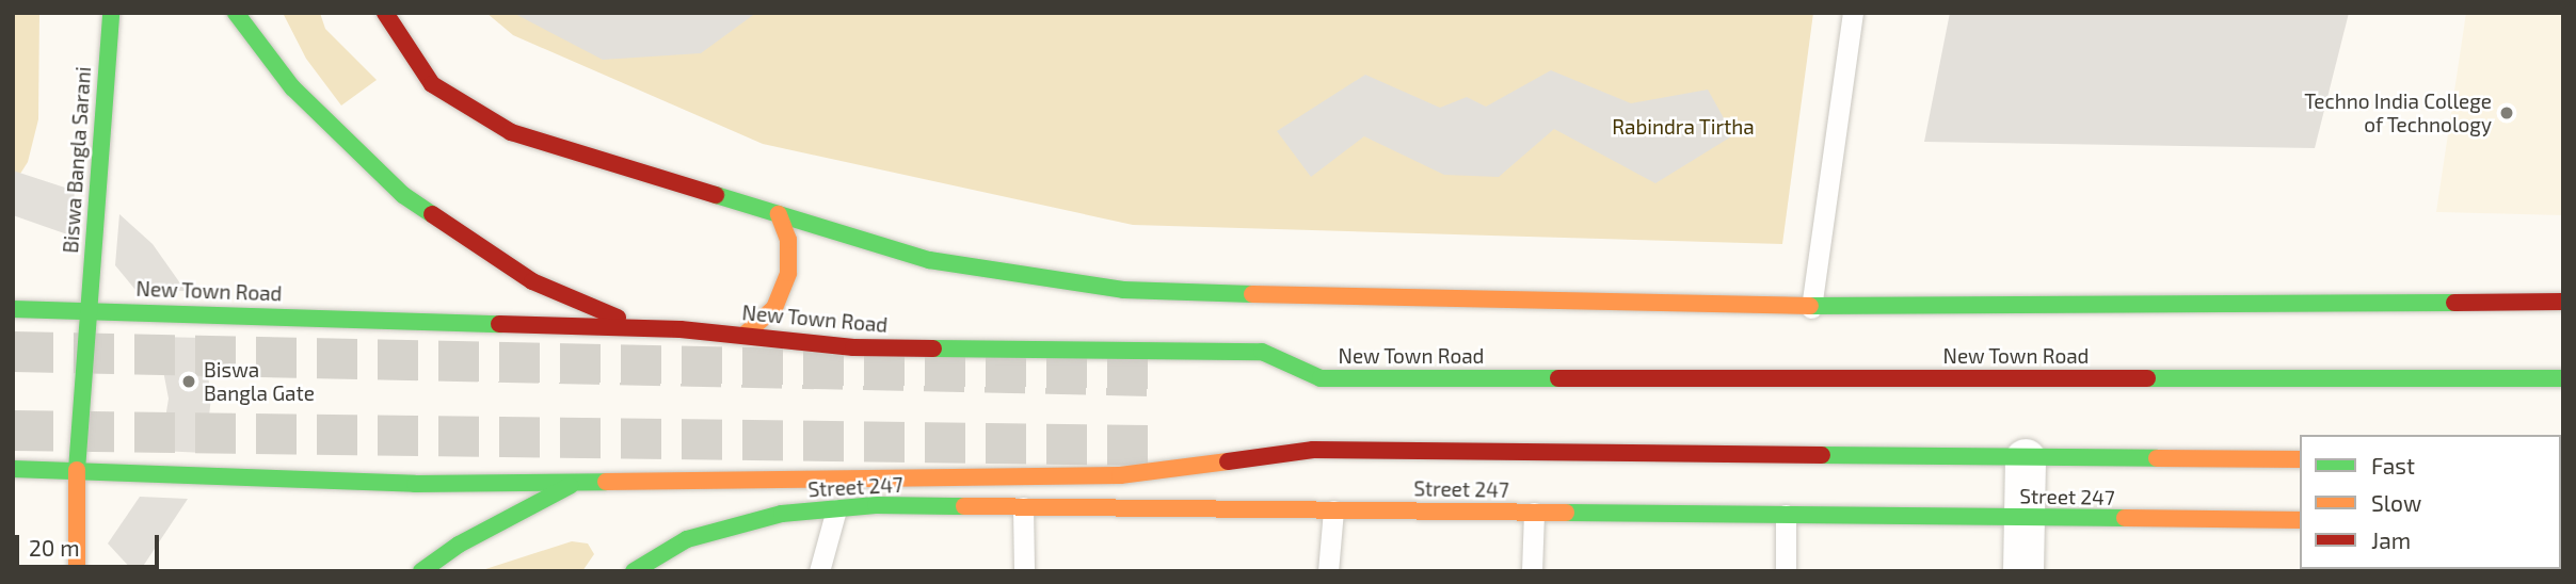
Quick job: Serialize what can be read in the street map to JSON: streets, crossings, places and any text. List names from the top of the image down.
{
  "streets": {
    "main road": ["Biswa Bangla Sarani", "New Town Road", "Street 247"]
  },
  "crossings": [
    ["Biswa Bangla Sarani", "New Town Road"]
  ],
  "parks": ["Rabindra Tirtha"],
  "places": ["Techno India College of Technology", "Biswa Bangla Gate"],
  "legend": ["Fast", "Slow", "Jam"],
  "scale_bar": "20 m"
}
